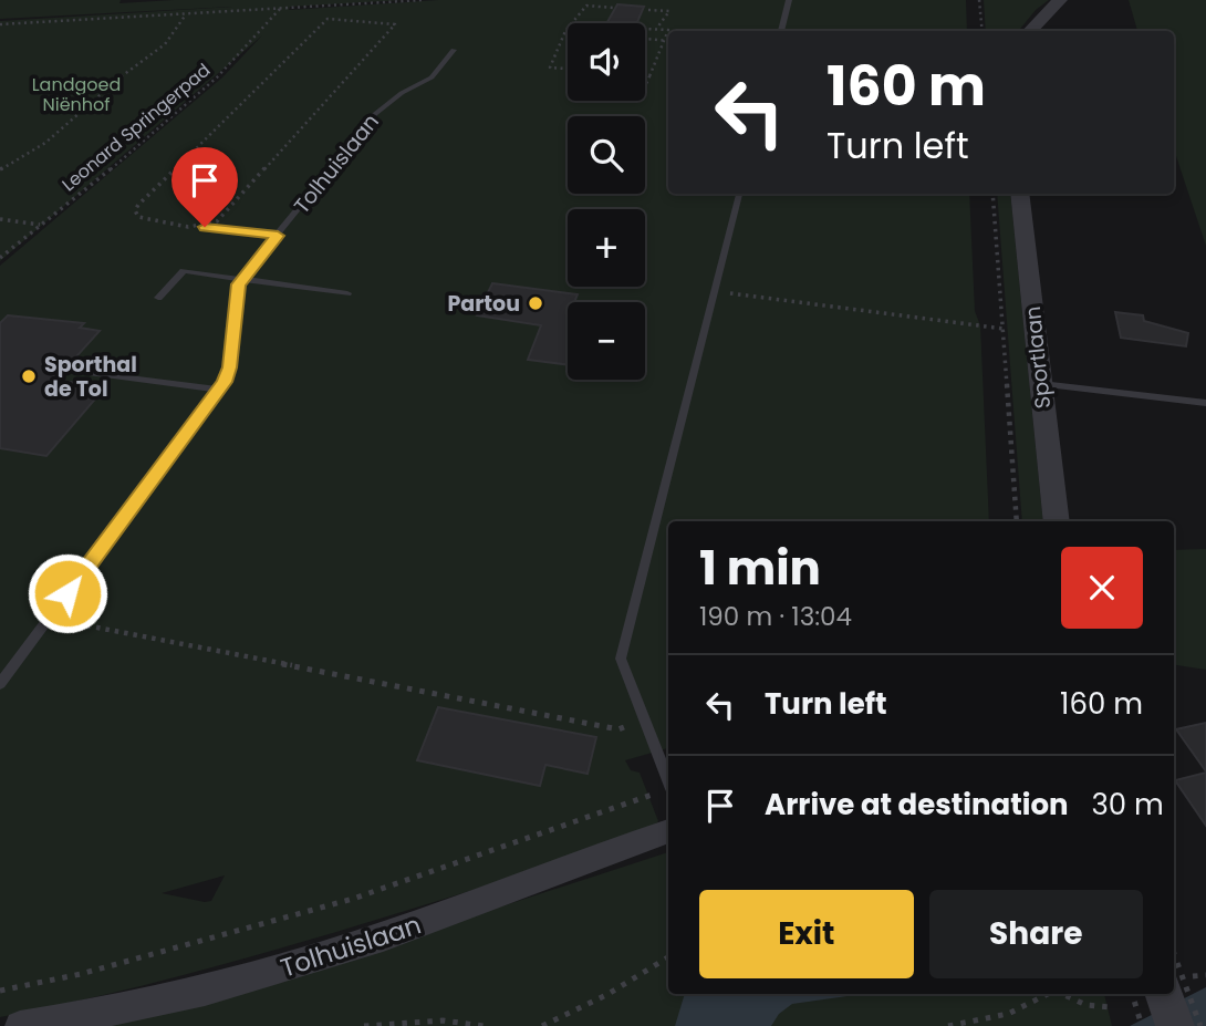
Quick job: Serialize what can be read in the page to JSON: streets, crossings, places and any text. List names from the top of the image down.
{
  "streets": {
    "street": ["Tolhuislaan", "Sportlaan"],
    "path": ["Leonard Springerpad"]
  },
  "parks": ["Landgoed Niënhof"],
  "places": ["Partou", "Sporthal de Tol"],
  "page": {
    "map_buttons": ["+", "−"],
    "turn": ["160 m", "Turn left"],
    "heading": ["1 min", "190 m · 13:04"],
    "list": [
      {
        "name": "Turn left",
        "value": "160 m"
      },
      {
        "name": "Arrive at destination",
        "value": "30 m"
      }
    ],
    "buttons": ["Exit", "Share"]
  }
}
